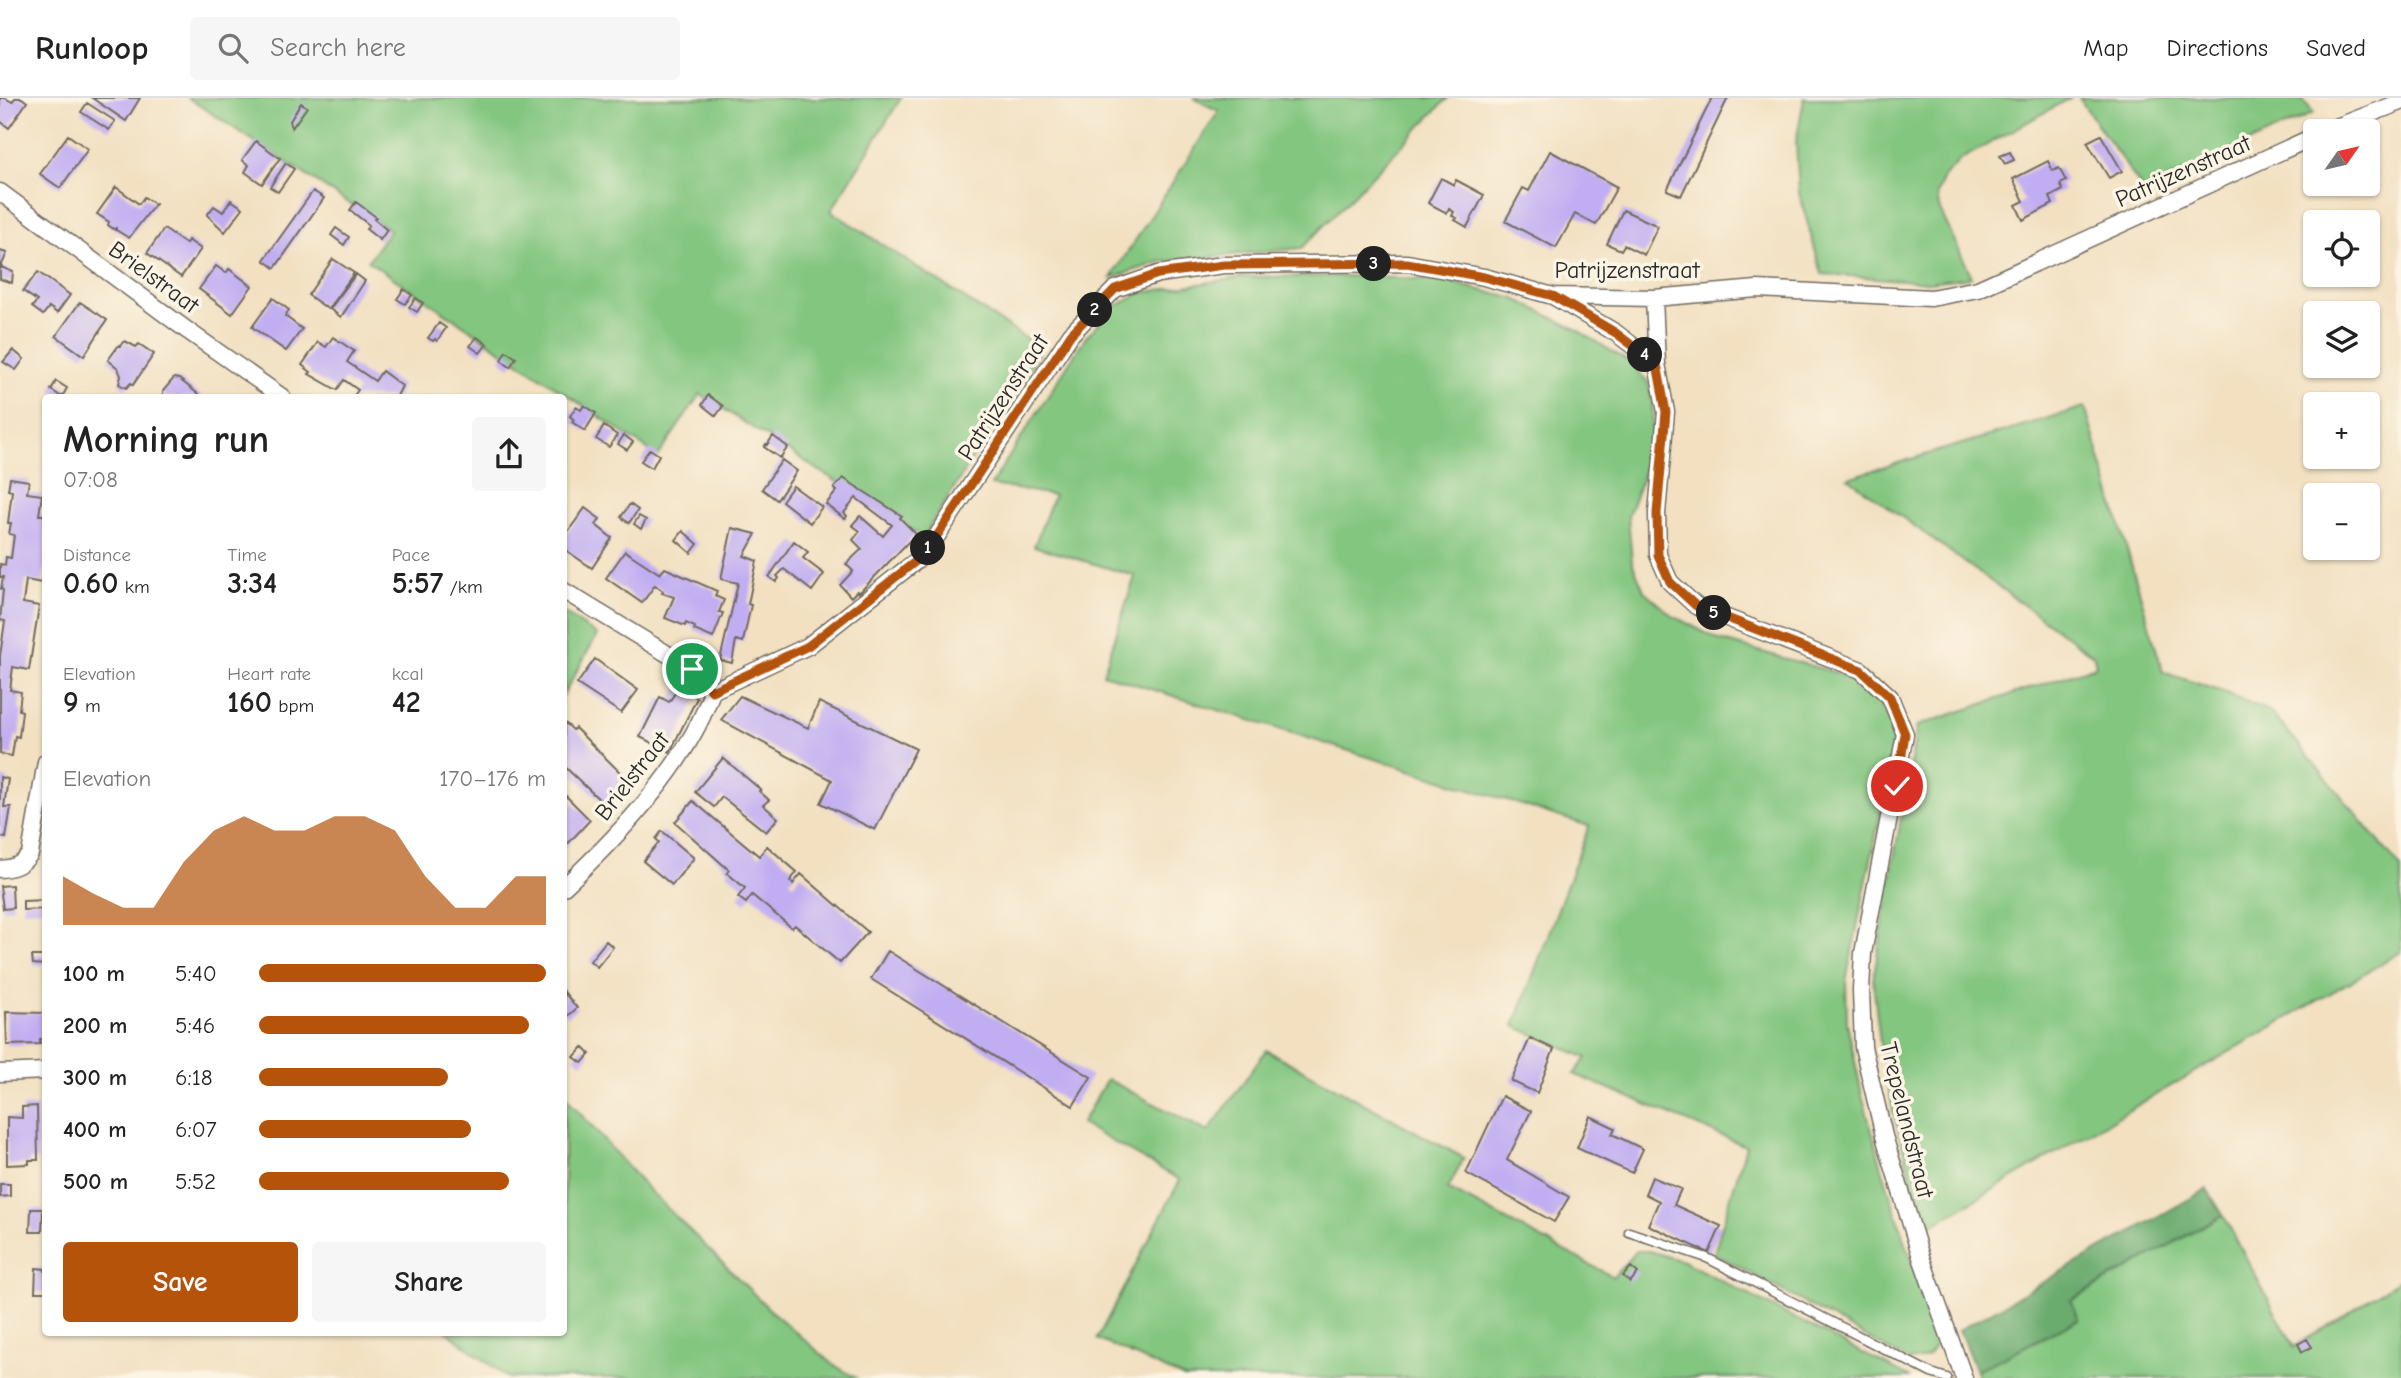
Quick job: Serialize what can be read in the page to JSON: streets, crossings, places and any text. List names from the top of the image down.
{
  "streets": {
    "street": ["Patrijzenstraat", "Brielstraat", "Trepelandstraat"]
  },
  "crossings": [
    ["Patrijzenstraat", "Brielstraat"],
    ["Patrijzenstraat", "Trepelandstraat"]
  ],
  "north": "top right",
  "page": {
    "header": "Runloop",
    "search": "Search here",
    "nav": ["Map", "Directions", "Saved"],
    "map_buttons": ["+", "−"],
    "pins": [
      "3",
      "2",
      "4",
      "1",
      "5"
    ],
    "heading": ["Morning run", "07:08"],
    "stats": [
      ["Distance", "0.60 km"],
      ["Time", "3:34"],
      ["Pace", "5:57 /km"],
      ["Elevation", "9 m"],
      ["Heart rate", "160 bpm"],
      ["kcal", "42"]
    ],
    "chart": ["Elevation", "170–176 m"],
    "list": [
      {
        "name": "100 m",
        "note": "5:40"
      },
      {
        "name": "200 m",
        "note": "5:46"
      },
      {
        "name": "300 m",
        "note": "6:18"
      },
      {
        "name": "400 m",
        "note": "6:07"
      },
      {
        "name": "500 m",
        "note": "5:52"
      }
    ],
    "buttons": ["Save", "Share"]
  }
}
